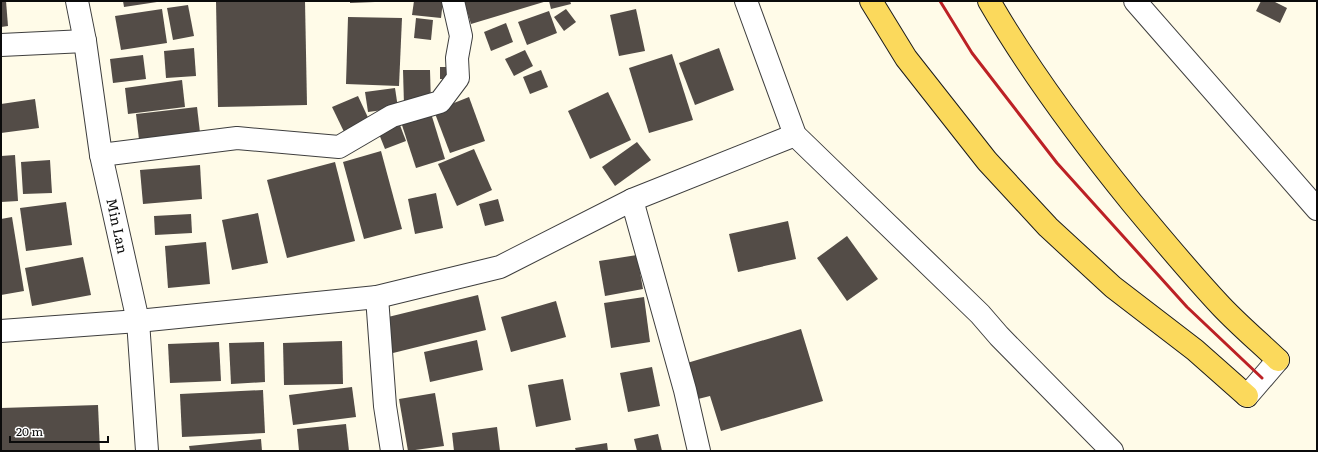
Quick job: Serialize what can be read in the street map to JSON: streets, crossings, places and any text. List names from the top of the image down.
{
  "streets": {
    "street": ["Min Lan"]
  },
  "scale_bar": "20 m"
}
